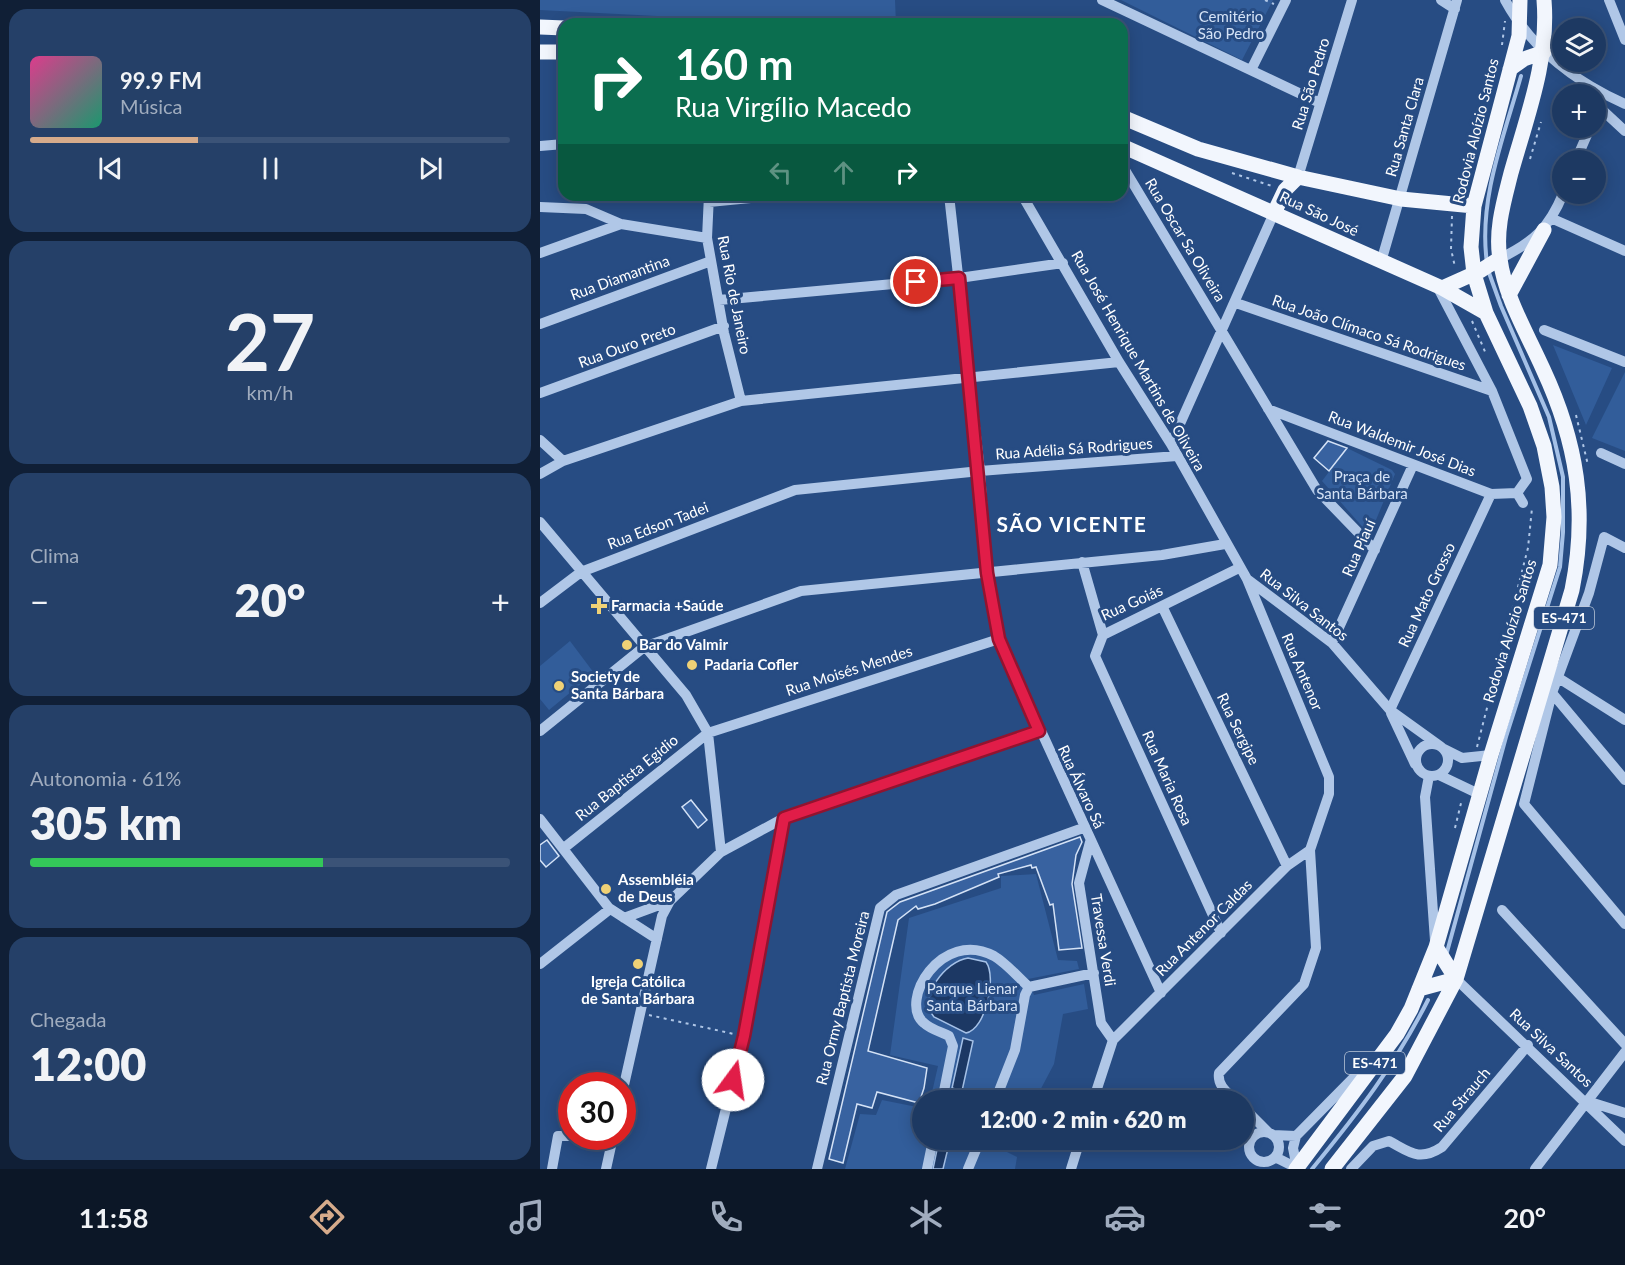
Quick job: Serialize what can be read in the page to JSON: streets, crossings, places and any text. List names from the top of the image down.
{
  "streets": {
    "main road": ["Rodovia Aloízio Santos", "Rua São José", "ES-471"],
    "street": [
      "Rua São Pedro",
      "Rua Santa Clara",
      "Rua Oscar Sa Oliveira",
      "Rua Diamantina",
      "Rua Rio de Janeiro",
      "Rua João Clímaco Sá Rodrigues",
      "Rua Ouro Preto",
      "Rua José Henrique Martins de Oliveira",
      "Rua Waldemir José Dias",
      "Rua Adélia Sá Rodrigues",
      "Rua Edson Tadei",
      "Rua Piauí",
      "Rua Mato Grosso",
      "Rua Goiás",
      "Rua Silva Santos",
      "Rua Moisés Mendes",
      "Rua Antenor",
      "Rua Sergipe",
      "Rua Baptista Egidio",
      "Rua Maria Rosa",
      "Rua Álvaro Sá",
      "Rua Antenor Caldas",
      "Travessa Verdi",
      "Rua Ormy Baptista Moreira",
      "Rua Strauch"
    ]
  },
  "crossings": [
    ["Rua São Pedro", "Rua São José"],
    ["Rua Santa Clara", "Rua São José"],
    ["Rodovia Aloízio Santos", "Rua São José"],
    ["Rua Oscar Sa Oliveira", "Rua Waldemir José Dias"],
    ["Rua Oscar Sa Oliveira", "Rua Piauí"],
    ["Rua Diamantina", "Rua Rio de Janeiro"],
    ["Rua Rio de Janeiro", "Rua Ouro Preto"],
    ["Rua José Henrique Martins de Oliveira", "Rua Adélia Sá Rodrigues"],
    ["Rua Waldemir José Dias", "Rua Piauí"],
    ["Rua Waldemir José Dias", "Rua Mato Grosso"],
    ["Rua Adélia Sá Rodrigues", "Rua Edson Tadei"],
    ["Rua Adélia Sá Rodrigues", "Rua Álvaro Sá"],
    ["Rua Piauí", "Rua Silva Santos"],
    ["Rua Mato Grosso", "Rua Silva Santos"],
    ["Rua Goiás", "Rua Sergipe"],
    ["Rua Goiás", "Rua Maria Rosa"],
    ["Rua Silva Santos", "ES-471"],
    ["Rua Silva Santos", "Rua Antenor"],
    ["Rua Silva Santos", "Rua Strauch"],
    ["Rua Moisés Mendes", "Rua Baptista Egidio"],
    ["Rua Moisés Mendes", "Rua Álvaro Sá"],
    ["Rua Antenor", "Rua Antenor Caldas"],
    ["Rua Sergipe", "Rua Antenor Caldas"],
    ["Rua Maria Rosa", "Rua Antenor Caldas"],
    ["Rua Álvaro Sá", "Rua Antenor Caldas"],
    ["Rua Álvaro Sá", "Travessa Verdi"],
    ["Rua Álvaro Sá", "Rua Ormy Baptista Moreira"],
    ["Rua Antenor Caldas", "Travessa Verdi"]
  ],
  "districts": ["SÃO VICENTE"],
  "parks": ["Cemitério São Pedro", "Praça de Santa Bárbara", "Parque Lienar Santa Bárbara"],
  "places": {
    "health": ["Farmacia +Saúde"],
    "other": [
      "Bar do Valmir",
      "Padaria Cofler",
      "Society de Santa Bárbara",
      "Assembléia de Deus",
      "Igreja Católica de Santa Bárbara"
    ]
  },
  "page": {
    "map_buttons": ["+", "−"],
    "turn": ["160 m", "Rua Virgílio Macedo"],
    "song": ["99.9 FM", "Música"],
    "tile": [
      ["27", "km/h"],
      "Clima",
      ["Autonomia · 61%", "305 km"],
      ["Chegada", "12:00"]
    ],
    "heat": ["−", "20°", "+"],
    "limit": "30",
    "trip": "12:00 · 2 min · 620 m",
    "tabs": ["11:58", "20°"]
  }
}
